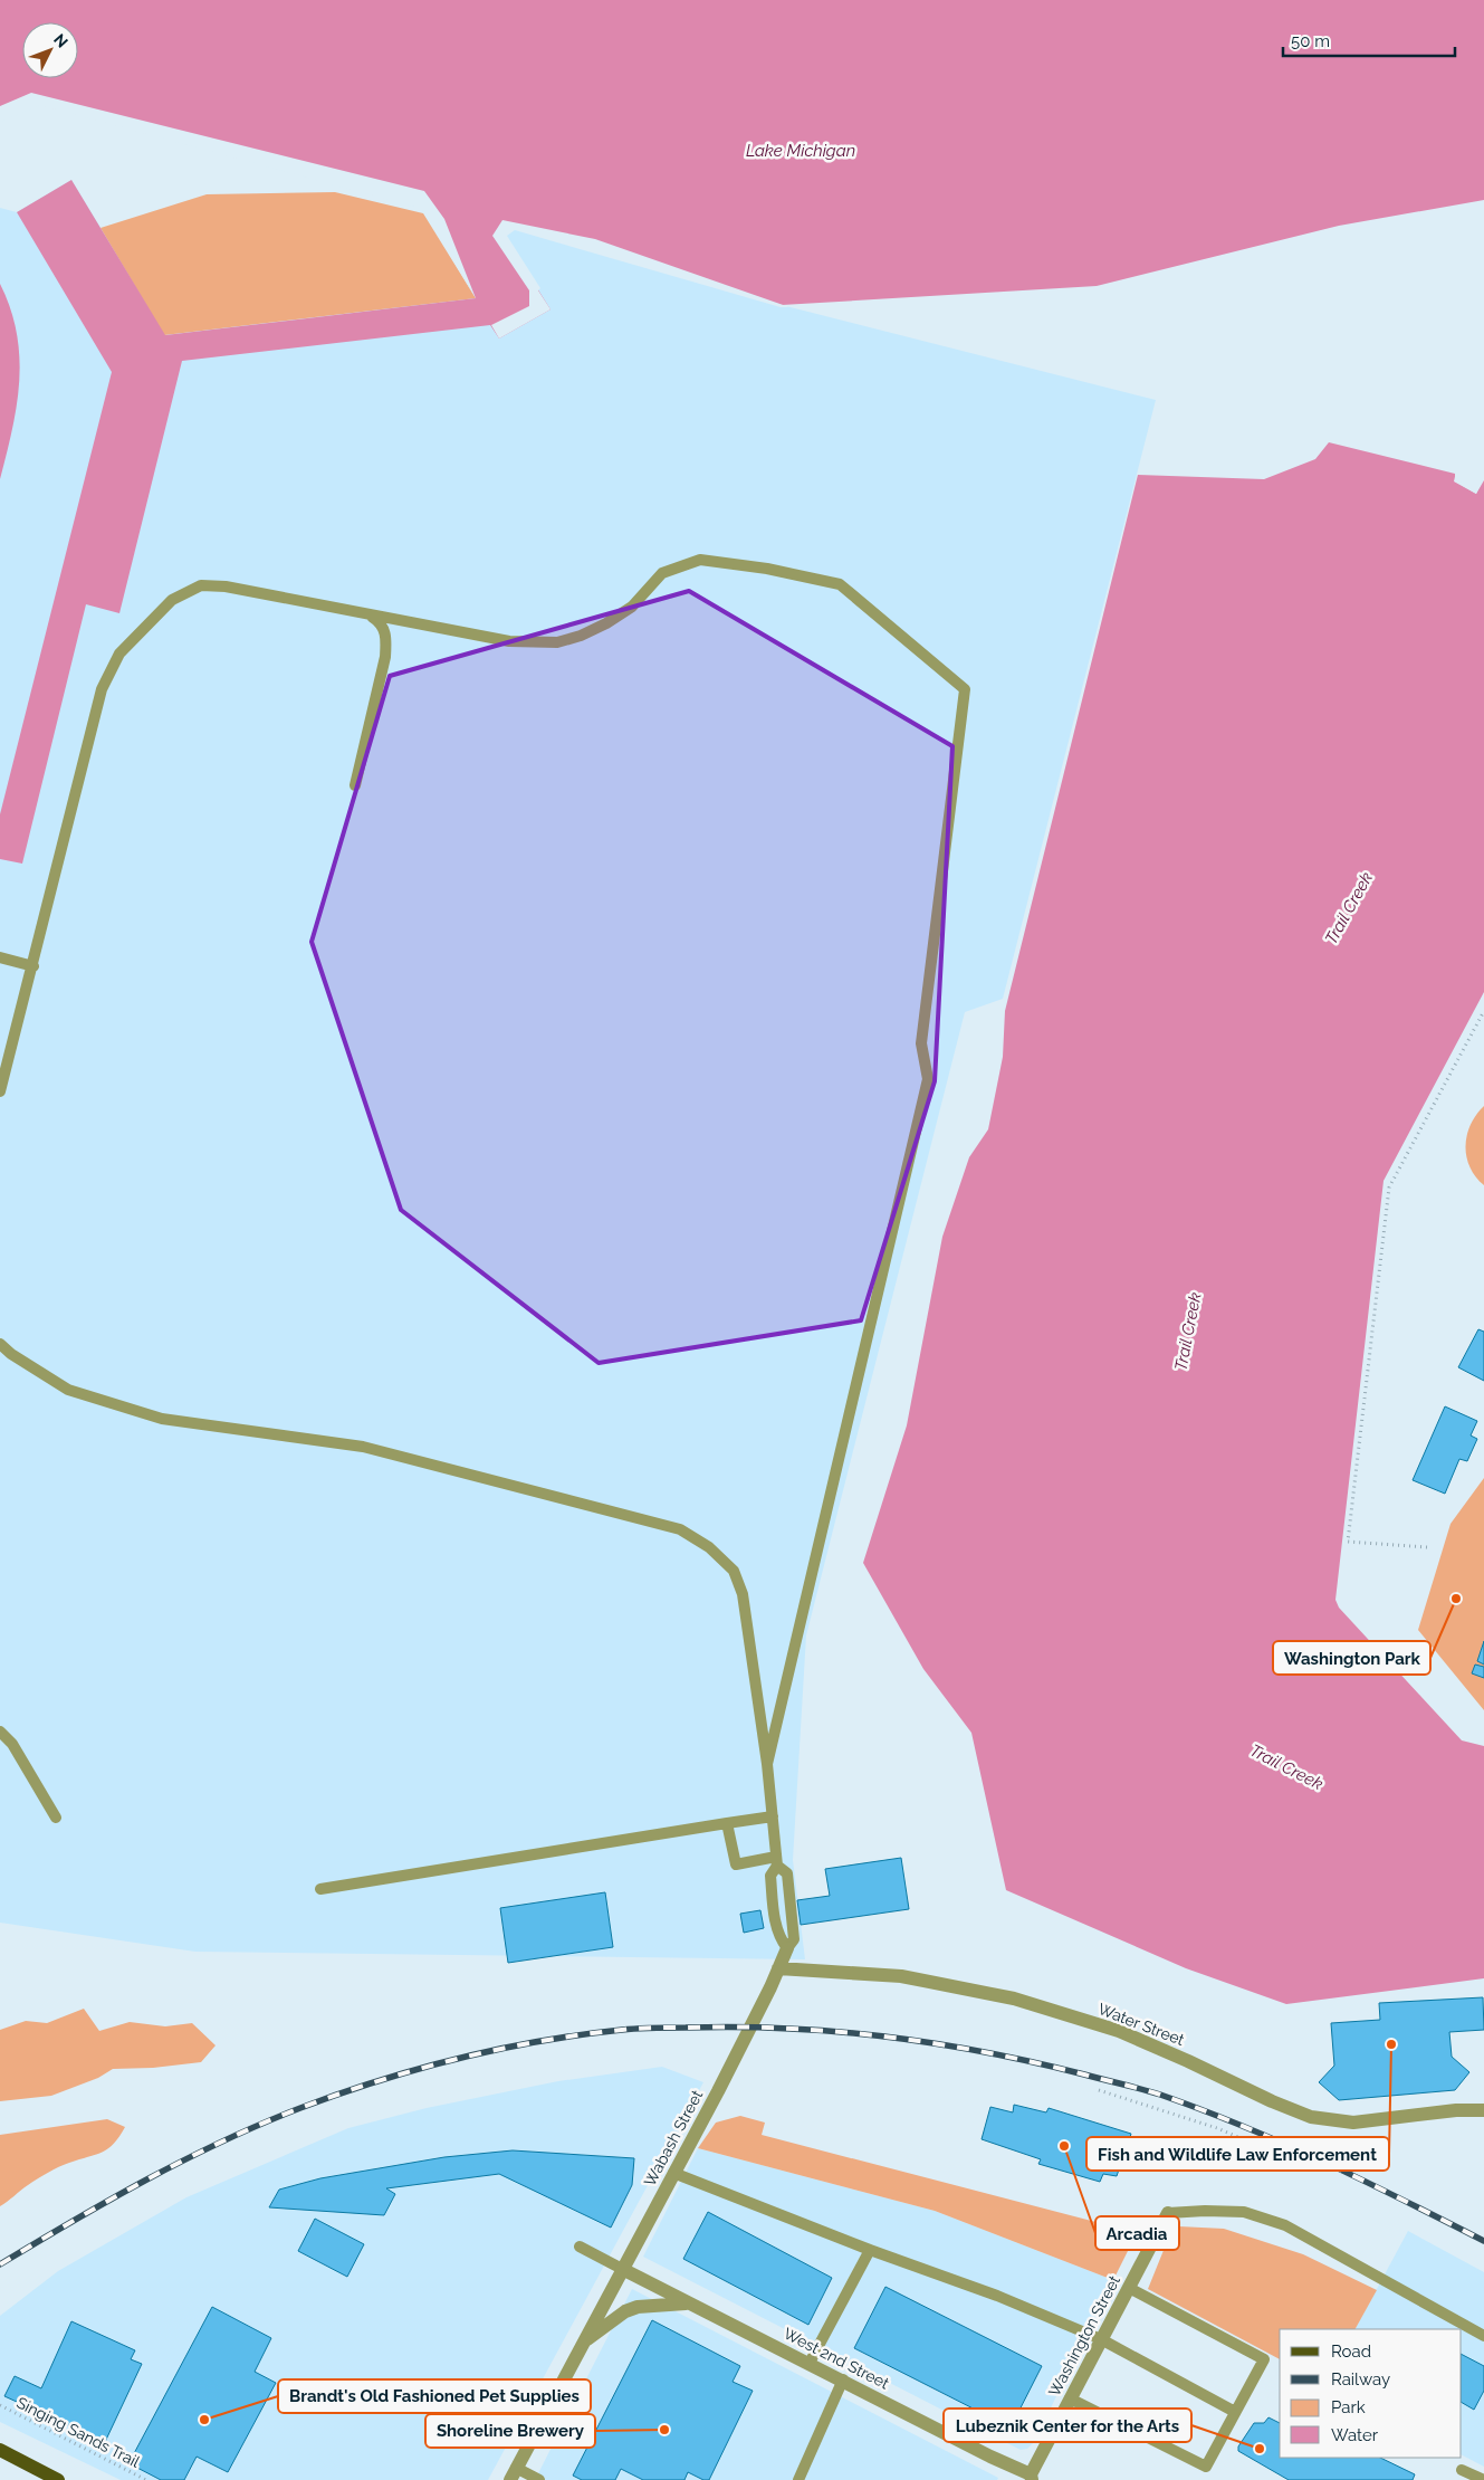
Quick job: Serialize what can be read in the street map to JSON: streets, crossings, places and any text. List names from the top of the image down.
{
  "streets": {
    "street": [
      "Water Street",
      "Wabash Street",
      "Washington Street",
      "West 2nd Street"
    ],
    "path": ["Singing Sands Trail"]
  },
  "crossings": [
    ["Water Street", "Wabash Street"],
    ["Wabash Street", "West 2nd Street"],
    ["Washington Street", "West 2nd Street"]
  ],
  "water": ["Lake Michigan", "Trail Creek"],
  "places": [
    "Washington Park",
    "Fish and Wildlife Law Enforcement",
    "Arcadia",
    "Brandt's Old Fashioned Pet Supplies",
    "Shoreline Brewery",
    "Lubeznik Center for the Arts"
  ],
  "legend": [
    "Road",
    "Railway",
    "Park",
    "Water"
  ],
  "scale_bar": "50 m",
  "north": "top right"
}
